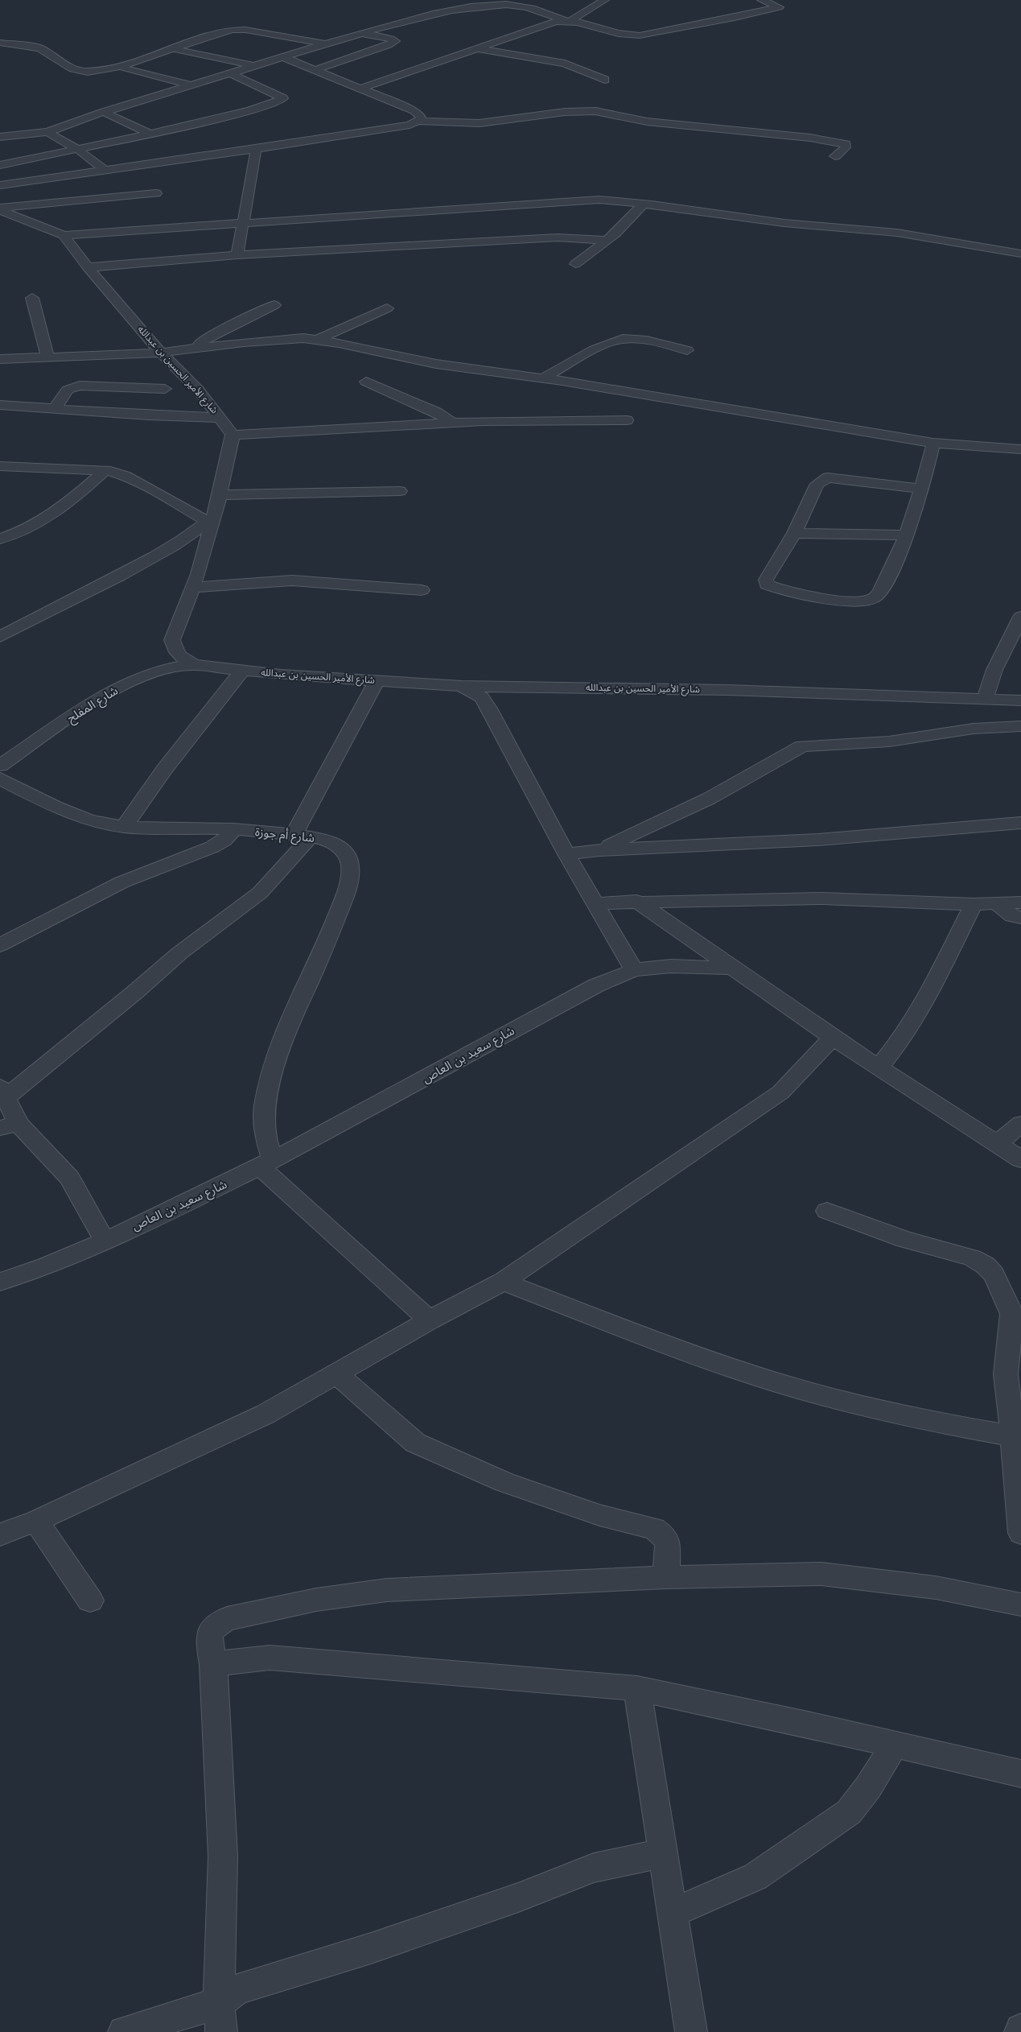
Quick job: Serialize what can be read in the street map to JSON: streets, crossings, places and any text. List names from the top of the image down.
{
  "streets": {
    "street": [
      "شارع الأمير الحسين بن عبدالله",
      "شارع المفلح",
      "شارع أم جوزة",
      "شارع سعيد بن العاص"
    ]
  },
  "crossings": [
    ["شارع الأمير الحسين بن عبدالله", "شارع المفلح"],
    ["شارع أم جوزة", "شارع سعيد بن العاص"]
  ]
}
